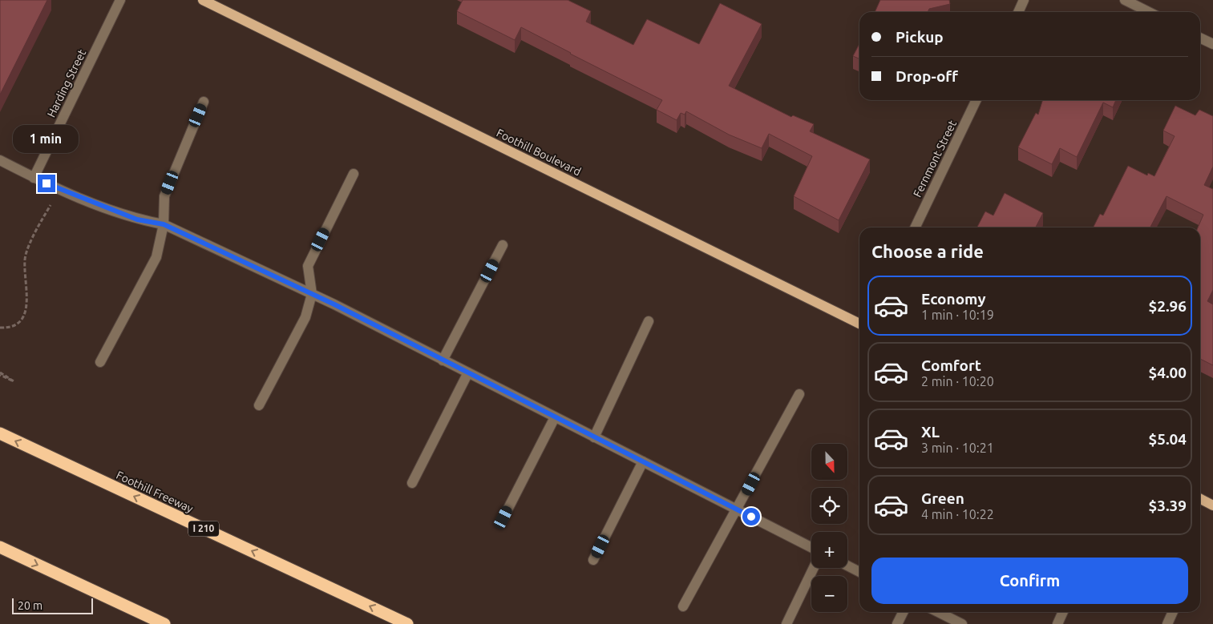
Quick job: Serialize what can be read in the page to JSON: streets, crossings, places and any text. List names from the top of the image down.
{
  "streets": {
    "highway": ["Foothill Freeway", "I 210"],
    "main road": ["Foothill Boulevard"],
    "street": ["Harding Street", "Fernmont Street"]
  },
  "scale_bar": "20 m",
  "north": "bottom",
  "page": {
    "banner": ["Pickup", "Drop-off"],
    "bubble": "1 min",
    "heading": "Choose a ride",
    "list": [
      {
        "name": "Economy",
        "note": "1 min · 10:19",
        "value": "$2.96"
      },
      {
        "name": "Comfort",
        "note": "2 min · 10:20",
        "value": "$4.00"
      },
      {
        "name": "XL",
        "note": "3 min · 10:21",
        "value": "$5.04"
      },
      {
        "name": "Green",
        "note": "4 min · 10:22",
        "value": "$3.39"
      }
    ],
    "map_buttons": ["+", "−"],
    "buttons": "Confirm",
    "scale": "20 m"
  }
}
